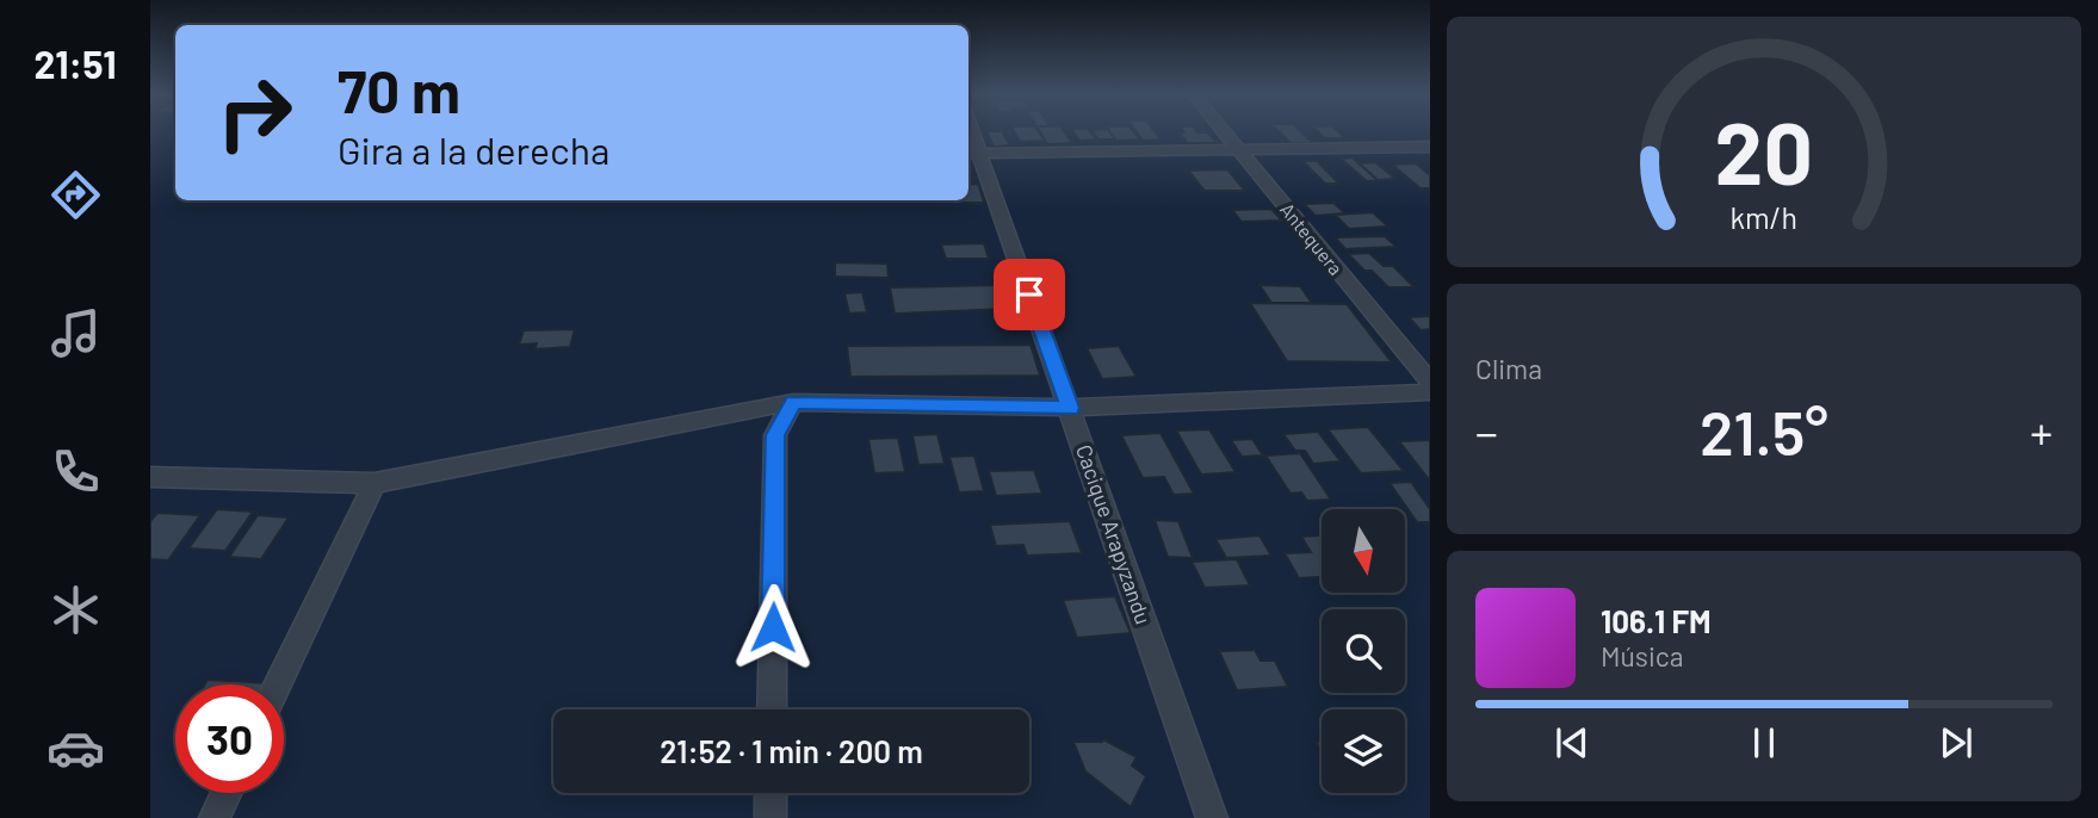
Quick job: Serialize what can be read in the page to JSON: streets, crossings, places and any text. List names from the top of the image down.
{
  "streets": {
    "street": ["Antequera", "Cacique Arapyzandu"]
  },
  "north": "bottom",
  "page": {
    "tabs": "21:51",
    "turn": ["70 m", "Gira a la derecha"],
    "tile": "Clima",
    "heat": ["−", "21.5°", "+"],
    "song": ["106.1 FM", "Música"],
    "limit": "30",
    "trip": "21:52 · 1 min · 200 m",
    "gauge": ["20", "km/h"]
  }
}
